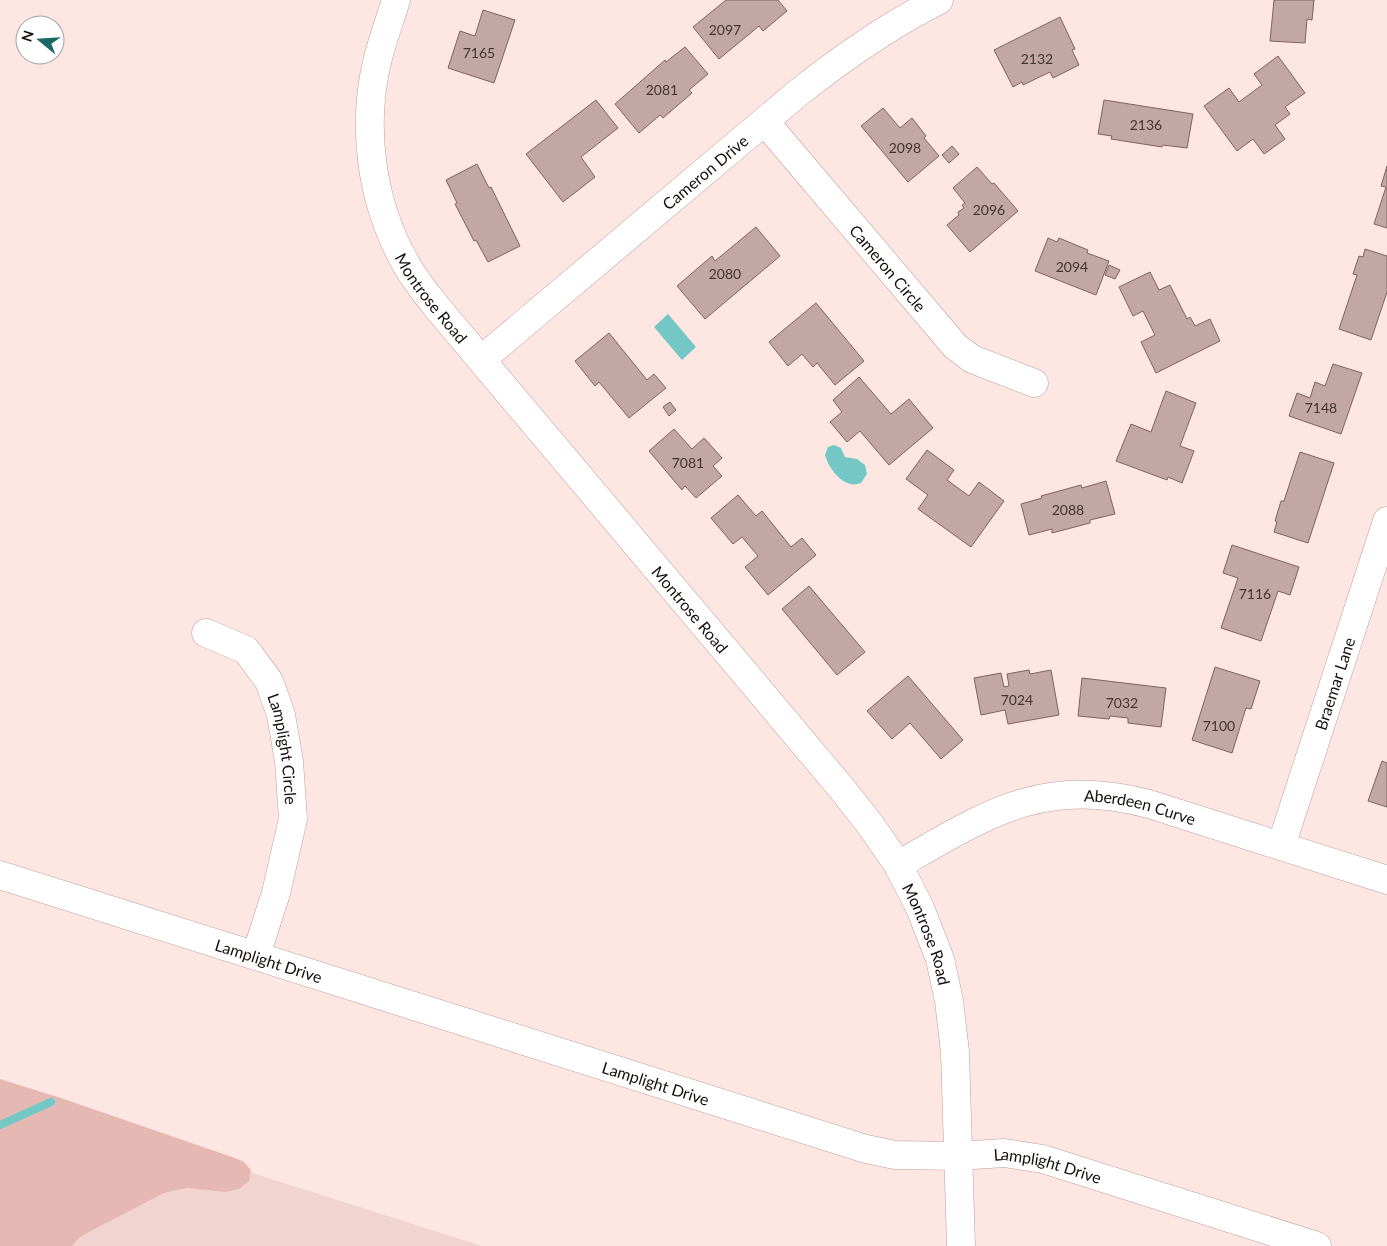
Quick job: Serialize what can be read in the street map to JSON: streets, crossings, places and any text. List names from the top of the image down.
{
  "streets": {
    "street": [
      "Cameron Drive",
      "Cameron Circle",
      "Montrose Road",
      "Braemar Lane",
      "Lamplight Circle",
      "Aberdeen Curve",
      "Lamplight Drive"
    ]
  },
  "crossings": [
    ["Cameron Drive", "Cameron Circle"],
    ["Cameron Drive", "Montrose Road"],
    ["Montrose Road", "Aberdeen Curve"],
    ["Montrose Road", "Lamplight Drive"],
    ["Braemar Lane", "Aberdeen Curve"],
    ["Lamplight Circle", "Lamplight Drive"]
  ],
  "house_numbers": [
    "2097",
    "7165",
    "2132",
    "2081",
    "2136",
    "2098",
    "2096",
    "2094",
    "2080",
    "7148",
    "7081",
    "2088",
    "7116",
    "7024",
    "7032",
    "7100"
  ],
  "north": "left"
}
